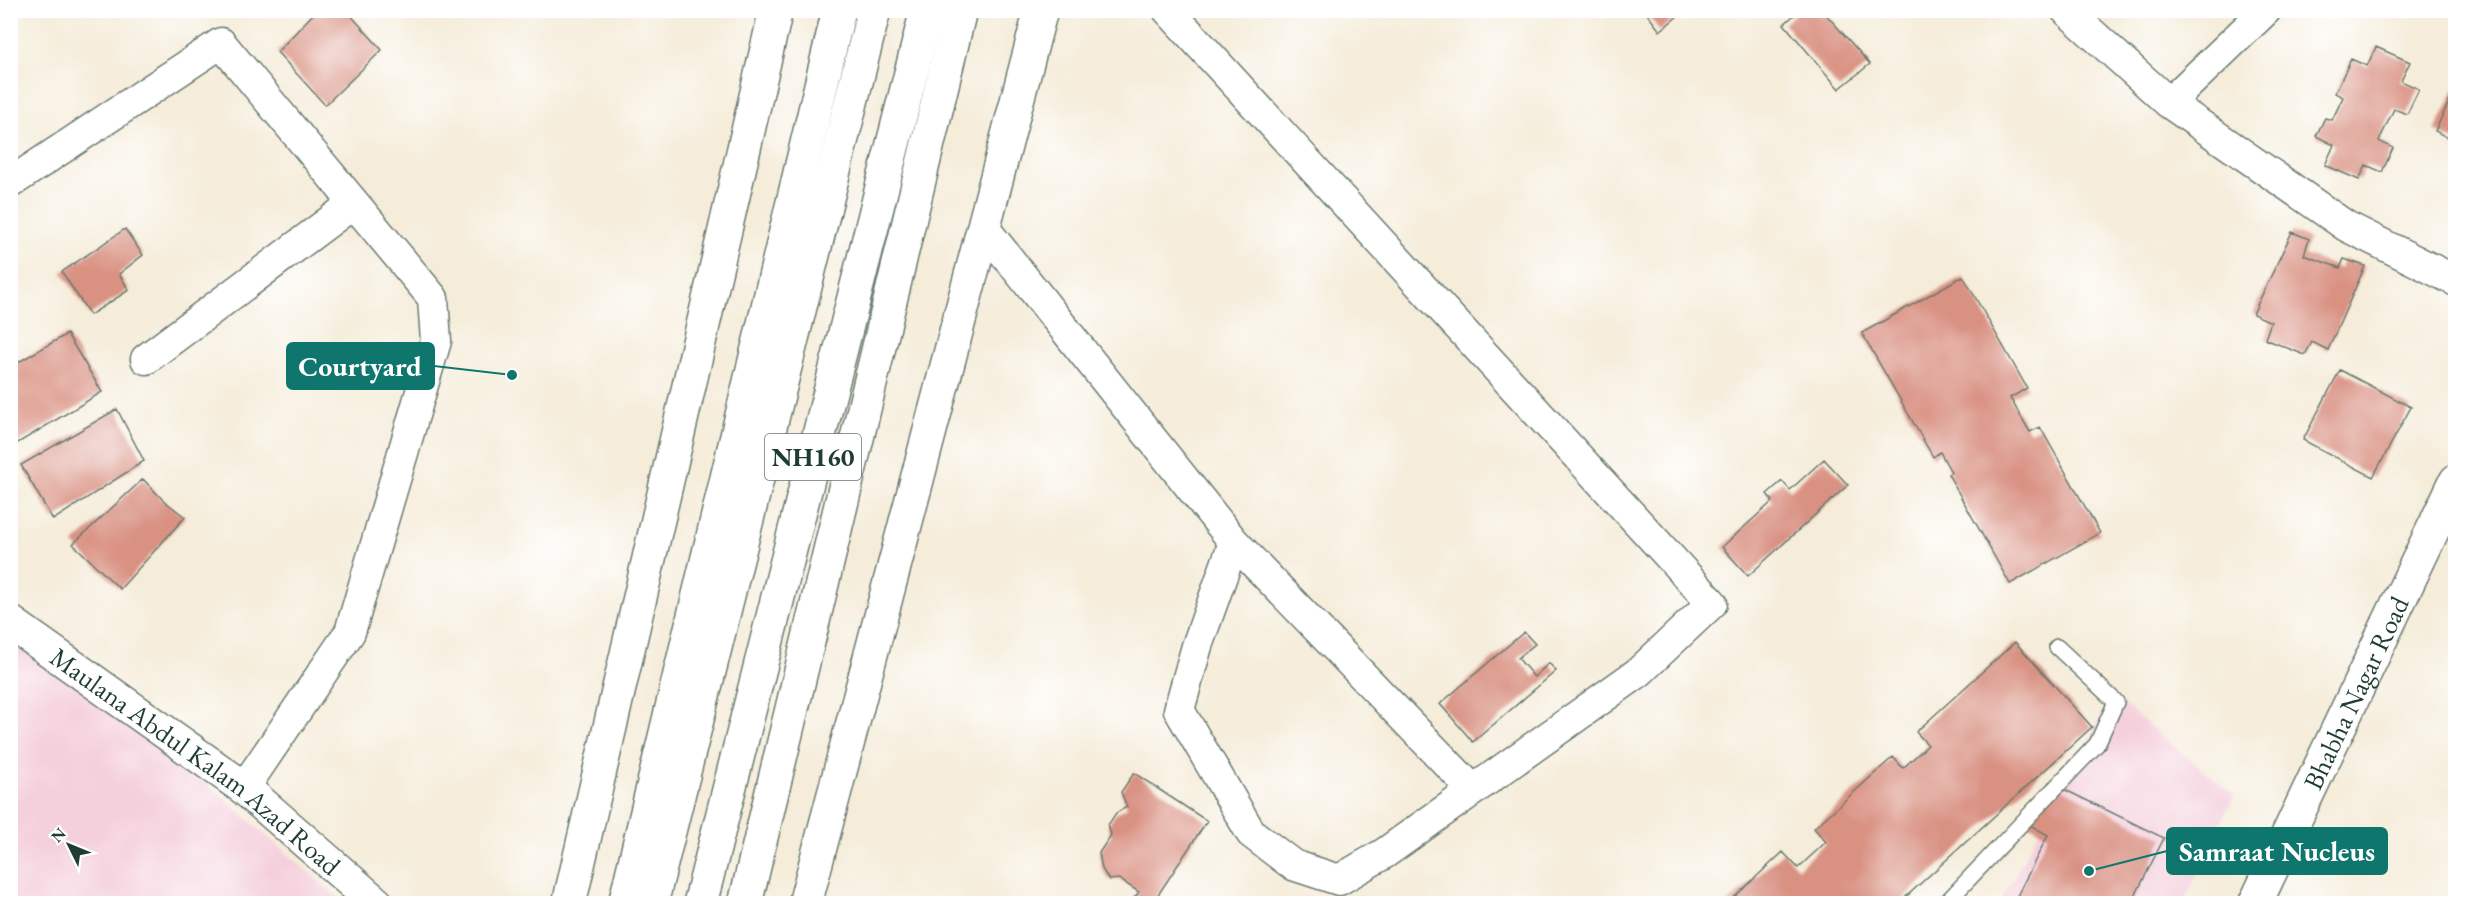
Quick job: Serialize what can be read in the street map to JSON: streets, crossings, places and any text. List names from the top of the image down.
{
  "streets": {
    "main road": ["NH160", "Bhabha Nagar Road", "Maulana Abdul Kalam Azad Road"]
  },
  "places": ["Courtyard", "Samraat Nucleus"],
  "north": "top left"
}
